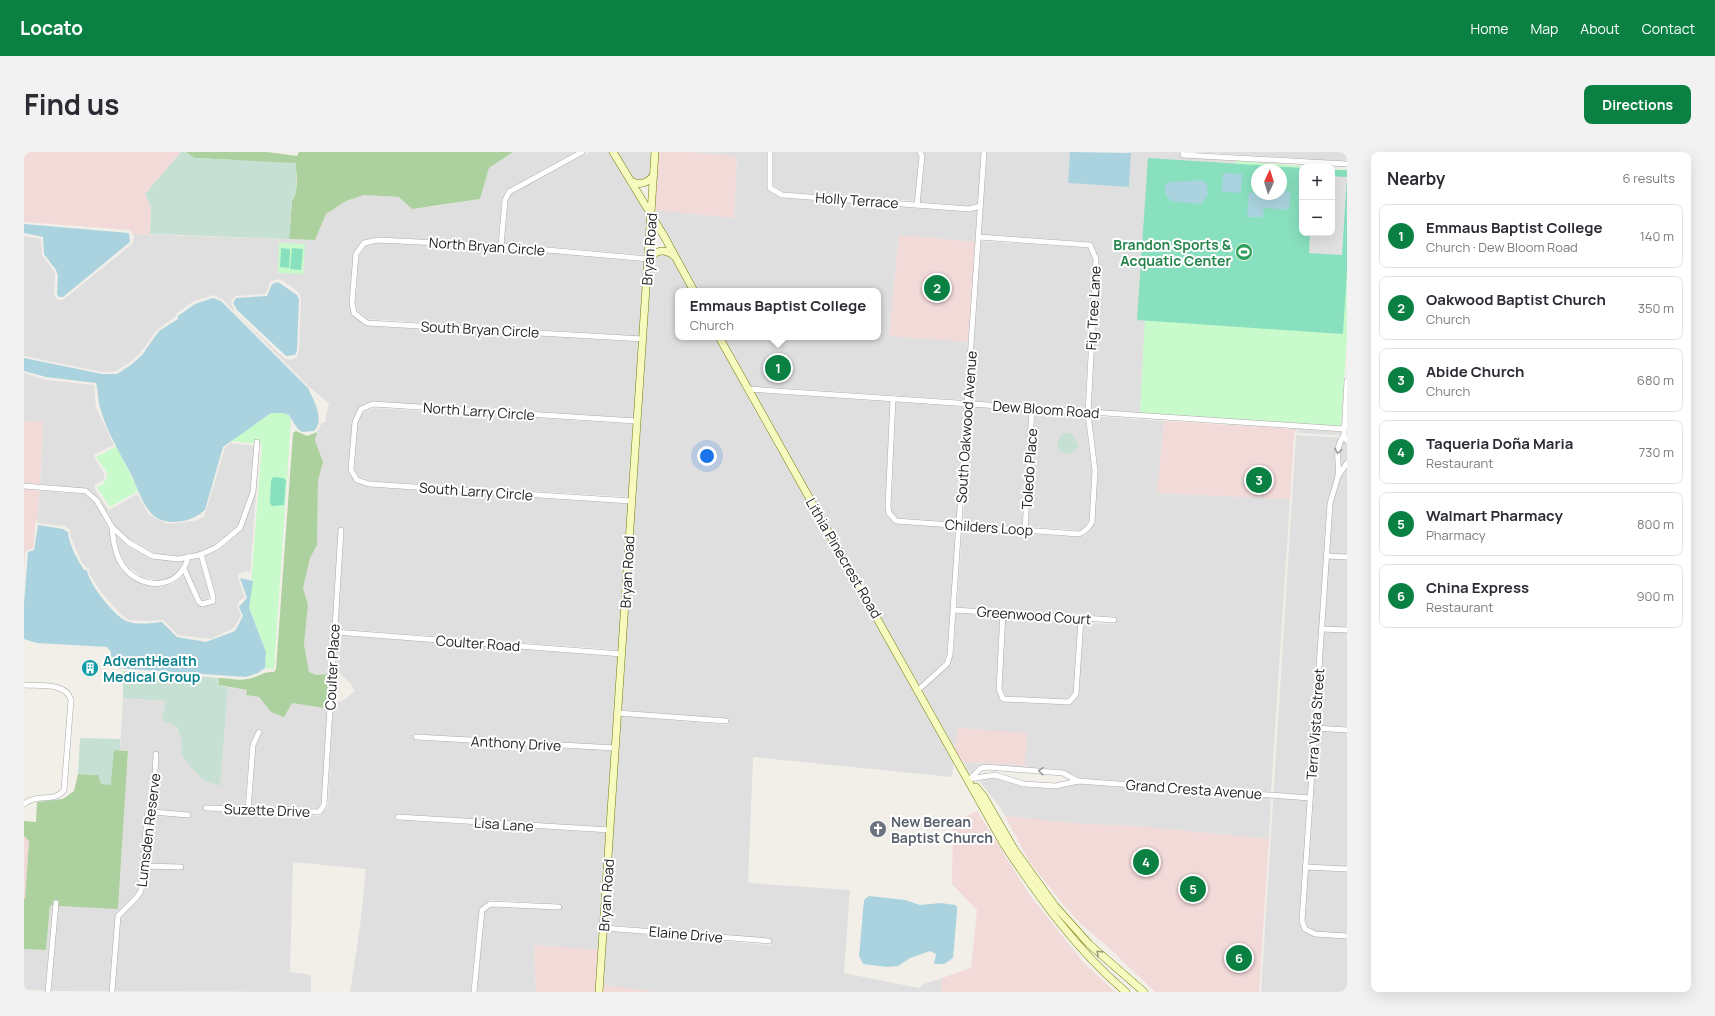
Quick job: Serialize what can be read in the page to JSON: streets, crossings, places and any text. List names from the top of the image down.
{
  "streets": {
    "main road": ["Bryan Road", "Lithia Pinecrest Road"],
    "street": [
      "Holly Terrace",
      "North Bryan Circle",
      "Fig Tree Lane",
      "South Bryan Circle",
      "Dew Bloom Road",
      "North Larry Circle",
      "South Oakwood Avenue",
      "Toledo Place",
      "South Larry Circle",
      "Childers Loop",
      "Greenwood Court",
      "Coulter Road",
      "Coulter Place",
      "Terra Vista Street",
      "Anthony Drive",
      "Grand Cresta Avenue",
      "Suzette Drive",
      "Lisa Lane",
      "Lumsden Reserve",
      "Elaine Drive"
    ]
  },
  "crossings": [
    ["Holly Terrace", "South Oakwood Avenue"],
    ["North Bryan Circle", "Bryan Road"],
    ["North Bryan Circle", "South Bryan Circle"],
    ["Bryan Road", "South Bryan Circle"],
    ["Bryan Road", "North Larry Circle"],
    ["Bryan Road", "South Larry Circle"],
    ["Bryan Road", "Coulter Road"],
    ["Bryan Road", "Anthony Drive"],
    ["Bryan Road", "Lisa Lane"],
    ["Bryan Road", "Elaine Drive"],
    ["Fig Tree Lane", "Dew Bloom Road"],
    ["Fig Tree Lane", "South Oakwood Avenue"],
    ["Fig Tree Lane", "Childers Loop"],
    ["Dew Bloom Road", "South Oakwood Avenue"],
    ["Dew Bloom Road", "Toledo Place"],
    ["Dew Bloom Road", "Childers Loop"],
    ["Dew Bloom Road", "Lithia Pinecrest Road"],
    ["Dew Bloom Road", "Terra Vista Street"],
    ["North Larry Circle", "South Larry Circle"],
    ["South Oakwood Avenue", "Childers Loop"],
    ["South Oakwood Avenue", "Lithia Pinecrest Road"],
    ["South Oakwood Avenue", "Greenwood Court"],
    ["Toledo Place", "Childers Loop"],
    ["Lithia Pinecrest Road", "Grand Cresta Avenue"],
    ["Coulter Road", "Coulter Place"],
    ["Coulter Place", "Suzette Drive"],
    ["Terra Vista Street", "Grand Cresta Avenue"]
  ],
  "places": {
    "sports": ["Brandon Sports & Acquatic Center"],
    "building": ["AdventHealth Medical Group"],
    "church": ["New Berean Baptist Church"]
  },
  "north": "top",
  "page": {
    "header": "Locato",
    "nav": [
      "Home",
      "Map",
      "About",
      "Contact"
    ],
    "title": "Find us",
    "buttons": "Directions",
    "heading": ["Nearby", "6 results"],
    "map_buttons": ["+", "−"],
    "list": [
      {
        "mark": "1",
        "name": "Emmaus Baptist College",
        "note": "Church · Dew Bloom Road",
        "value": "140 m"
      },
      {
        "mark": "2",
        "name": "Oakwood Baptist Church",
        "note": "Church",
        "value": "350 m"
      },
      {
        "mark": "3",
        "name": "Abide Church",
        "note": "Church",
        "value": "680 m"
      },
      {
        "mark": "4",
        "name": "Taqueria Doña Maria",
        "note": "Restaurant",
        "value": "730 m"
      },
      {
        "mark": "5",
        "name": "Walmart Pharmacy",
        "note": "Pharmacy",
        "value": "800 m"
      },
      {
        "mark": "6",
        "name": "China Express",
        "note": "Restaurant",
        "value": "900 m"
      }
    ],
    "pins": [
      "2",
      "1",
      "3",
      "4",
      "5",
      "6"
    ],
    "popup": ["Emmaus Baptist College", "Church"]
  }
}
